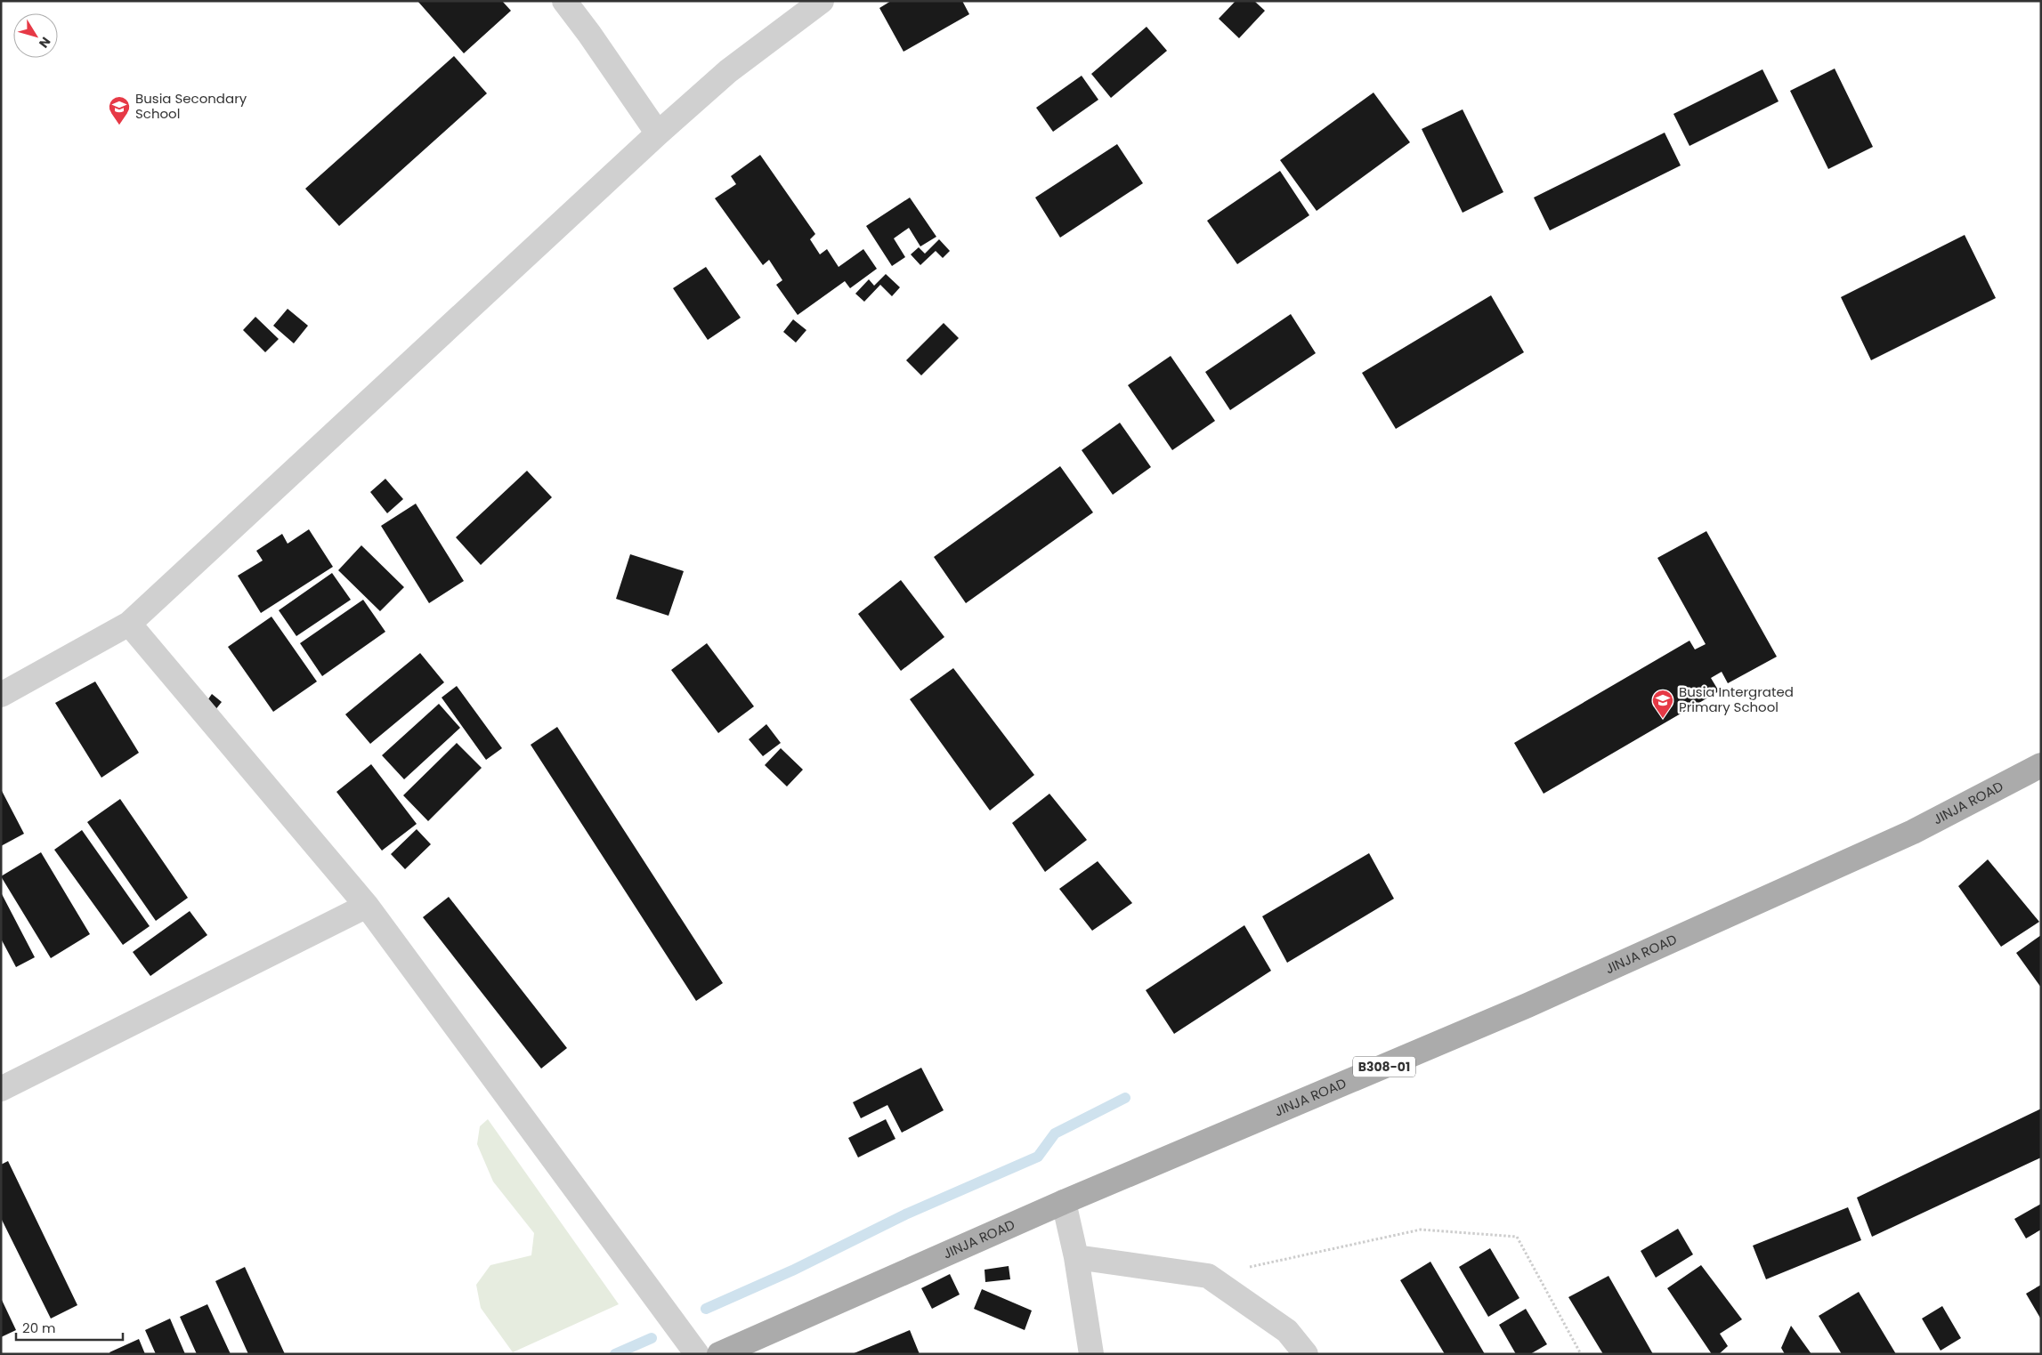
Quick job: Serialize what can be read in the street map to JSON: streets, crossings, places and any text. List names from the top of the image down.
{
  "streets": {
    "main road": ["JINJA ROAD", "B308-01"]
  },
  "places": {
    "school or university": ["Busia Secondary School", "Busia Intergrated Primary School"]
  },
  "scale_bar": "20 m",
  "north": "bottom right"
}
